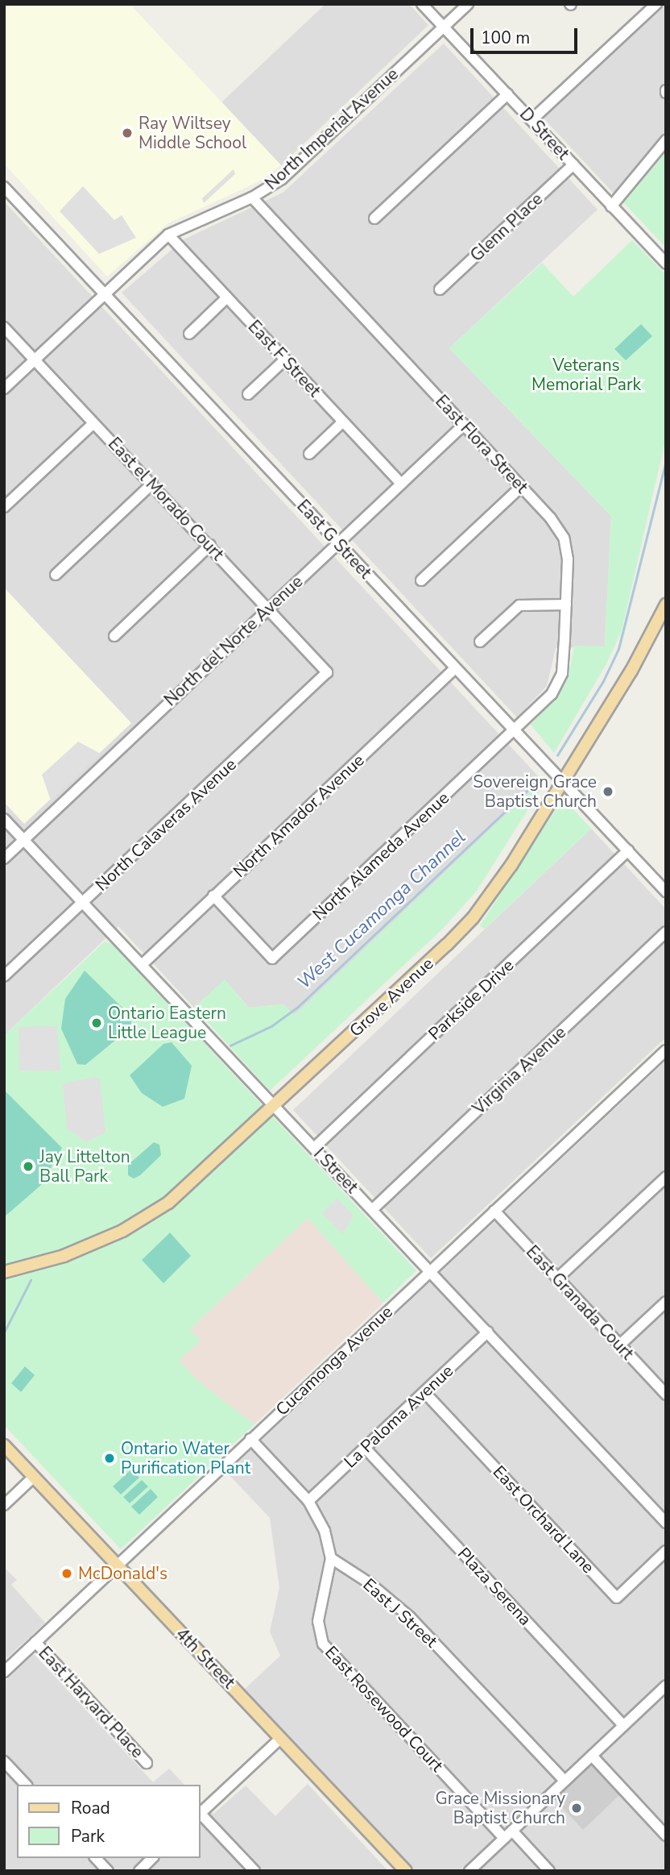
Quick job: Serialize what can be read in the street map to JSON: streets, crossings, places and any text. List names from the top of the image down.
{
  "streets": {
    "main road": ["Grove Avenue", "4th Street"],
    "street": [
      "North Imperial Avenue",
      "D Street",
      "Glenn Place",
      "East F Street",
      "East Flora Street",
      "East el Morado Court",
      "East G Street",
      "North del Norte Avenue",
      "North Amador Avenue",
      "North Calaveras Avenue",
      "North Alameda Avenue",
      "Parkside Drive",
      "Virginia Avenue",
      "I Street",
      "East Granada Court",
      "Cucamonga Avenue",
      "La Paloma Avenue",
      "East Orchard Lane",
      "Plaza Serena",
      "East J Street",
      "East Harvard Place",
      "East Rosewood Court"
    ]
  },
  "crossings": [
    ["North Imperial Avenue", "D Street"],
    ["North Imperial Avenue", "East F Street"],
    ["North Imperial Avenue", "East Flora Street"],
    ["North Imperial Avenue", "East el Morado Court"],
    ["North Imperial Avenue", "East G Street"],
    ["D Street", "Glenn Place"],
    ["East F Street", "North del Norte Avenue"],
    ["East Flora Street", "East G Street"],
    ["East Flora Street", "North del Norte Avenue"],
    ["East Flora Street", "North Alameda Avenue"],
    ["East el Morado Court", "North del Norte Avenue"],
    ["East el Morado Court", "North Calaveras Avenue"],
    ["East G Street", "North del Norte Avenue"],
    ["East G Street", "North Amador Avenue"],
    ["East G Street", "North Alameda Avenue"],
    ["East G Street", "Grove Avenue"],
    ["East G Street", "Parkside Drive"],
    ["North del Norte Avenue", "I Street"],
    ["North Amador Avenue", "North Alameda Avenue"],
    ["North Amador Avenue", "I Street"],
    ["North Calaveras Avenue", "I Street"],
    ["Grove Avenue", "I Street"],
    ["Parkside Drive", "I Street"],
    ["Virginia Avenue", "I Street"],
    ["I Street", "Cucamonga Avenue"],
    ["I Street", "La Paloma Avenue"],
    ["East Granada Court", "Cucamonga Avenue"],
    ["Cucamonga Avenue", "4th Street"],
    ["Cucamonga Avenue", "East Harvard Place"],
    ["La Paloma Avenue", "East Orchard Lane"],
    ["La Paloma Avenue", "Plaza Serena"],
    ["East J Street", "East Rosewood Court"]
  ],
  "water": ["West Cucamonga Channel"],
  "parks": ["Veterans Memorial Park"],
  "places": [
    "Ray Wiltsey Middle School",
    "Sovereign Grace Baptist Church",
    "Ontario Eastern Little League",
    "Jay Littelton Ball Park",
    "Ontario Water Purification Plant",
    "McDonald's",
    "Grace Missionary Baptist Church"
  ],
  "legend": ["Road", "Park"],
  "scale_bar": "100 m"
}
